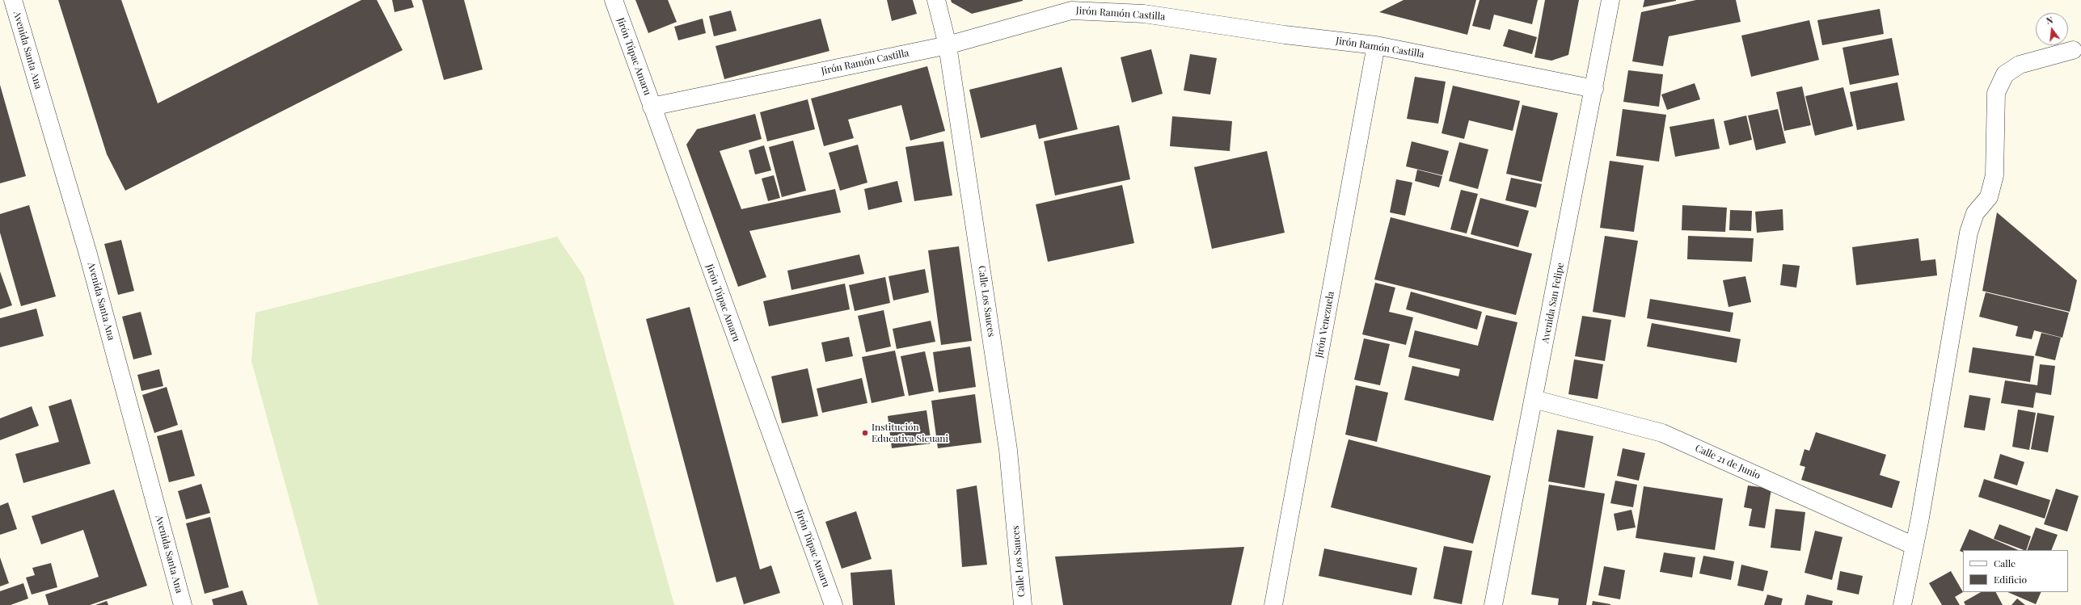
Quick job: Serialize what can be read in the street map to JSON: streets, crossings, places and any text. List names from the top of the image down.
{
  "streets": {
    "street": [
      "Jirón Ramón Castilla",
      "Avenida Santa Ana",
      "Jirón Túpac Amaru",
      "Calle Los Sauces",
      "Avenida San Felipe",
      "Jirón Venezuela",
      "Calle 21 de Junio"
    ]
  },
  "crossings": [
    ["Jirón Ramón Castilla", "Jirón Túpac Amaru"],
    ["Jirón Ramón Castilla", "Calle Los Sauces"],
    ["Jirón Ramón Castilla", "Avenida San Felipe"],
    ["Jirón Ramón Castilla", "Jirón Venezuela"],
    ["Avenida San Felipe", "Calle 21 de Junio"]
  ],
  "places": ["Institución Educativa Sicuani"],
  "legend": ["Calle", "Edificio"],
  "north": "top"
}
